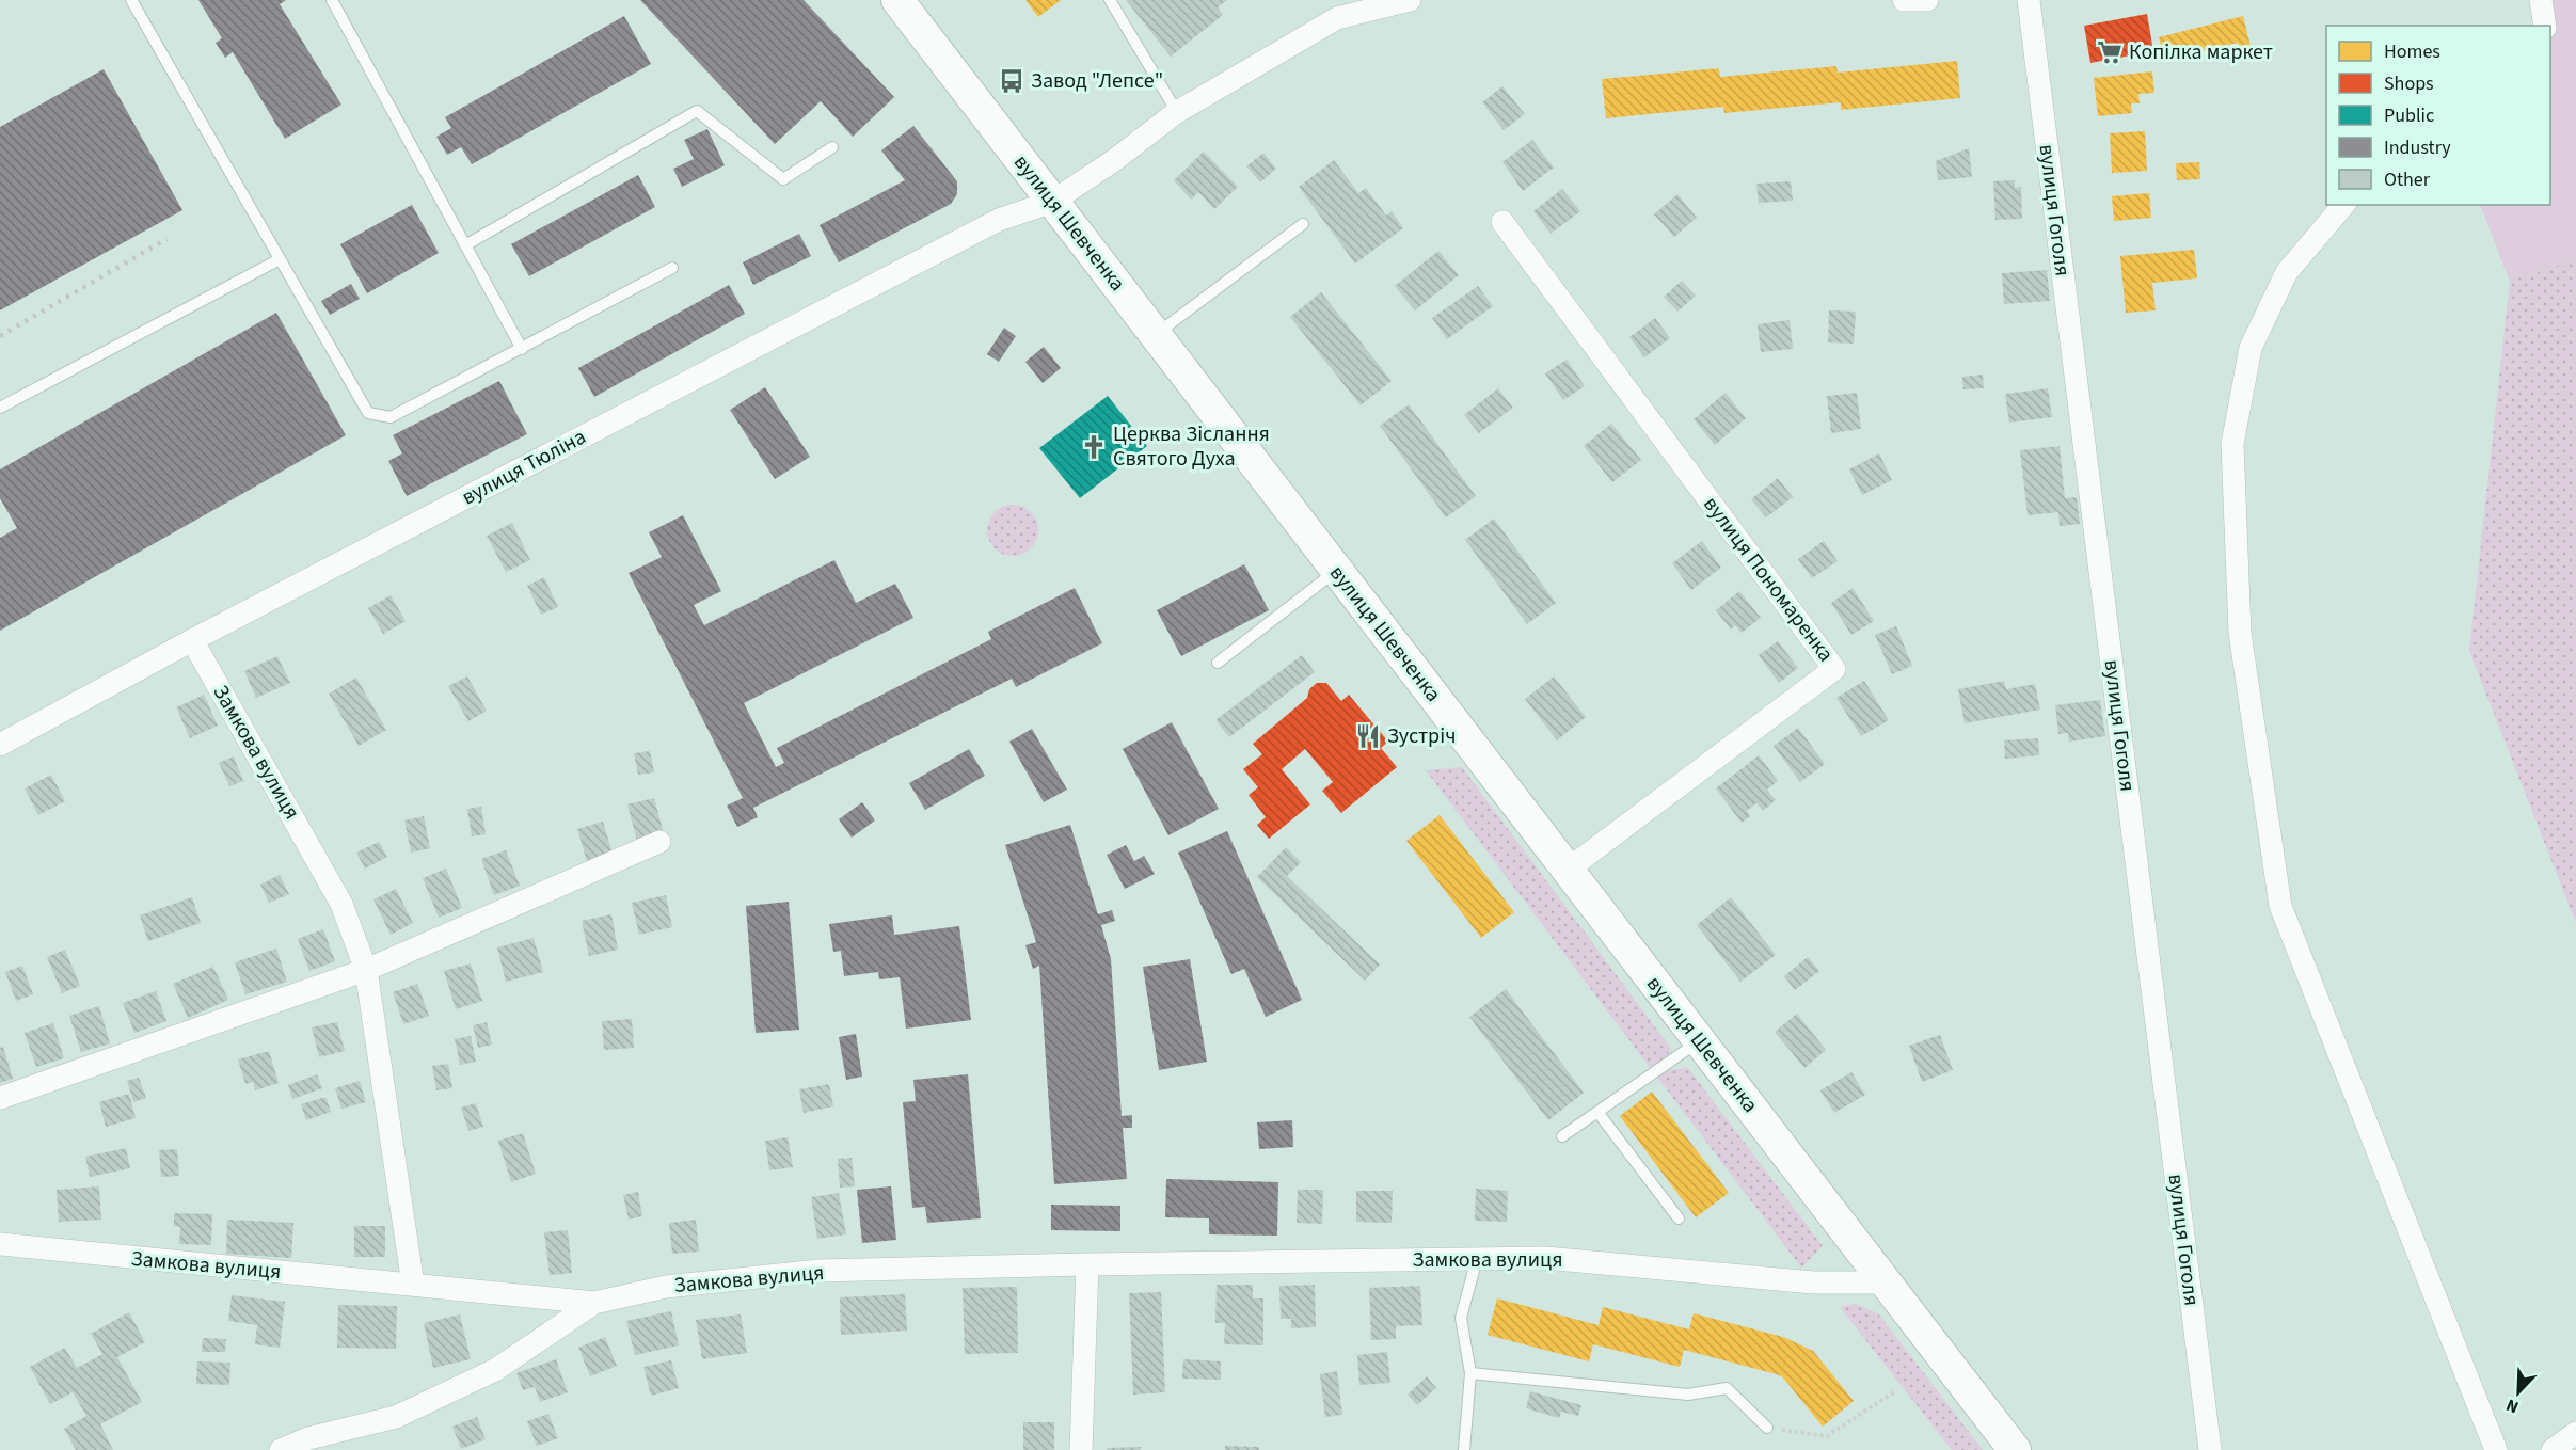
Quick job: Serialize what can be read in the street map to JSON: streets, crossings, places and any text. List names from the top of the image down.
{
  "streets": {
    "main road": ["вулиця Шевченка"],
    "street": [
      "вулиця Гоголя",
      "вулиця Тюліна",
      "вулиця Пономаренка",
      "Замкова вулиця"
    ]
  },
  "crossings": [
    ["вулиця Шевченка", "вулиця Тюліна"],
    ["вулиця Шевченка", "вулиця Пономаренка"],
    ["вулиця Шевченка", "Замкова вулиця"],
    ["вулиця Тюліна", "Замкова вулиця"]
  ],
  "places": {
    "supermarket": ["Копілка маркет"],
    "bus stop": ["Завод \"Лепсе\""],
    "church": ["Церква Зіслання Святого Духа"],
    "restaurant": ["Зустріч"]
  },
  "legend": [
    "Homes",
    "Shops",
    "Public",
    "Industry",
    "Other"
  ],
  "north": "bottom left"
}
